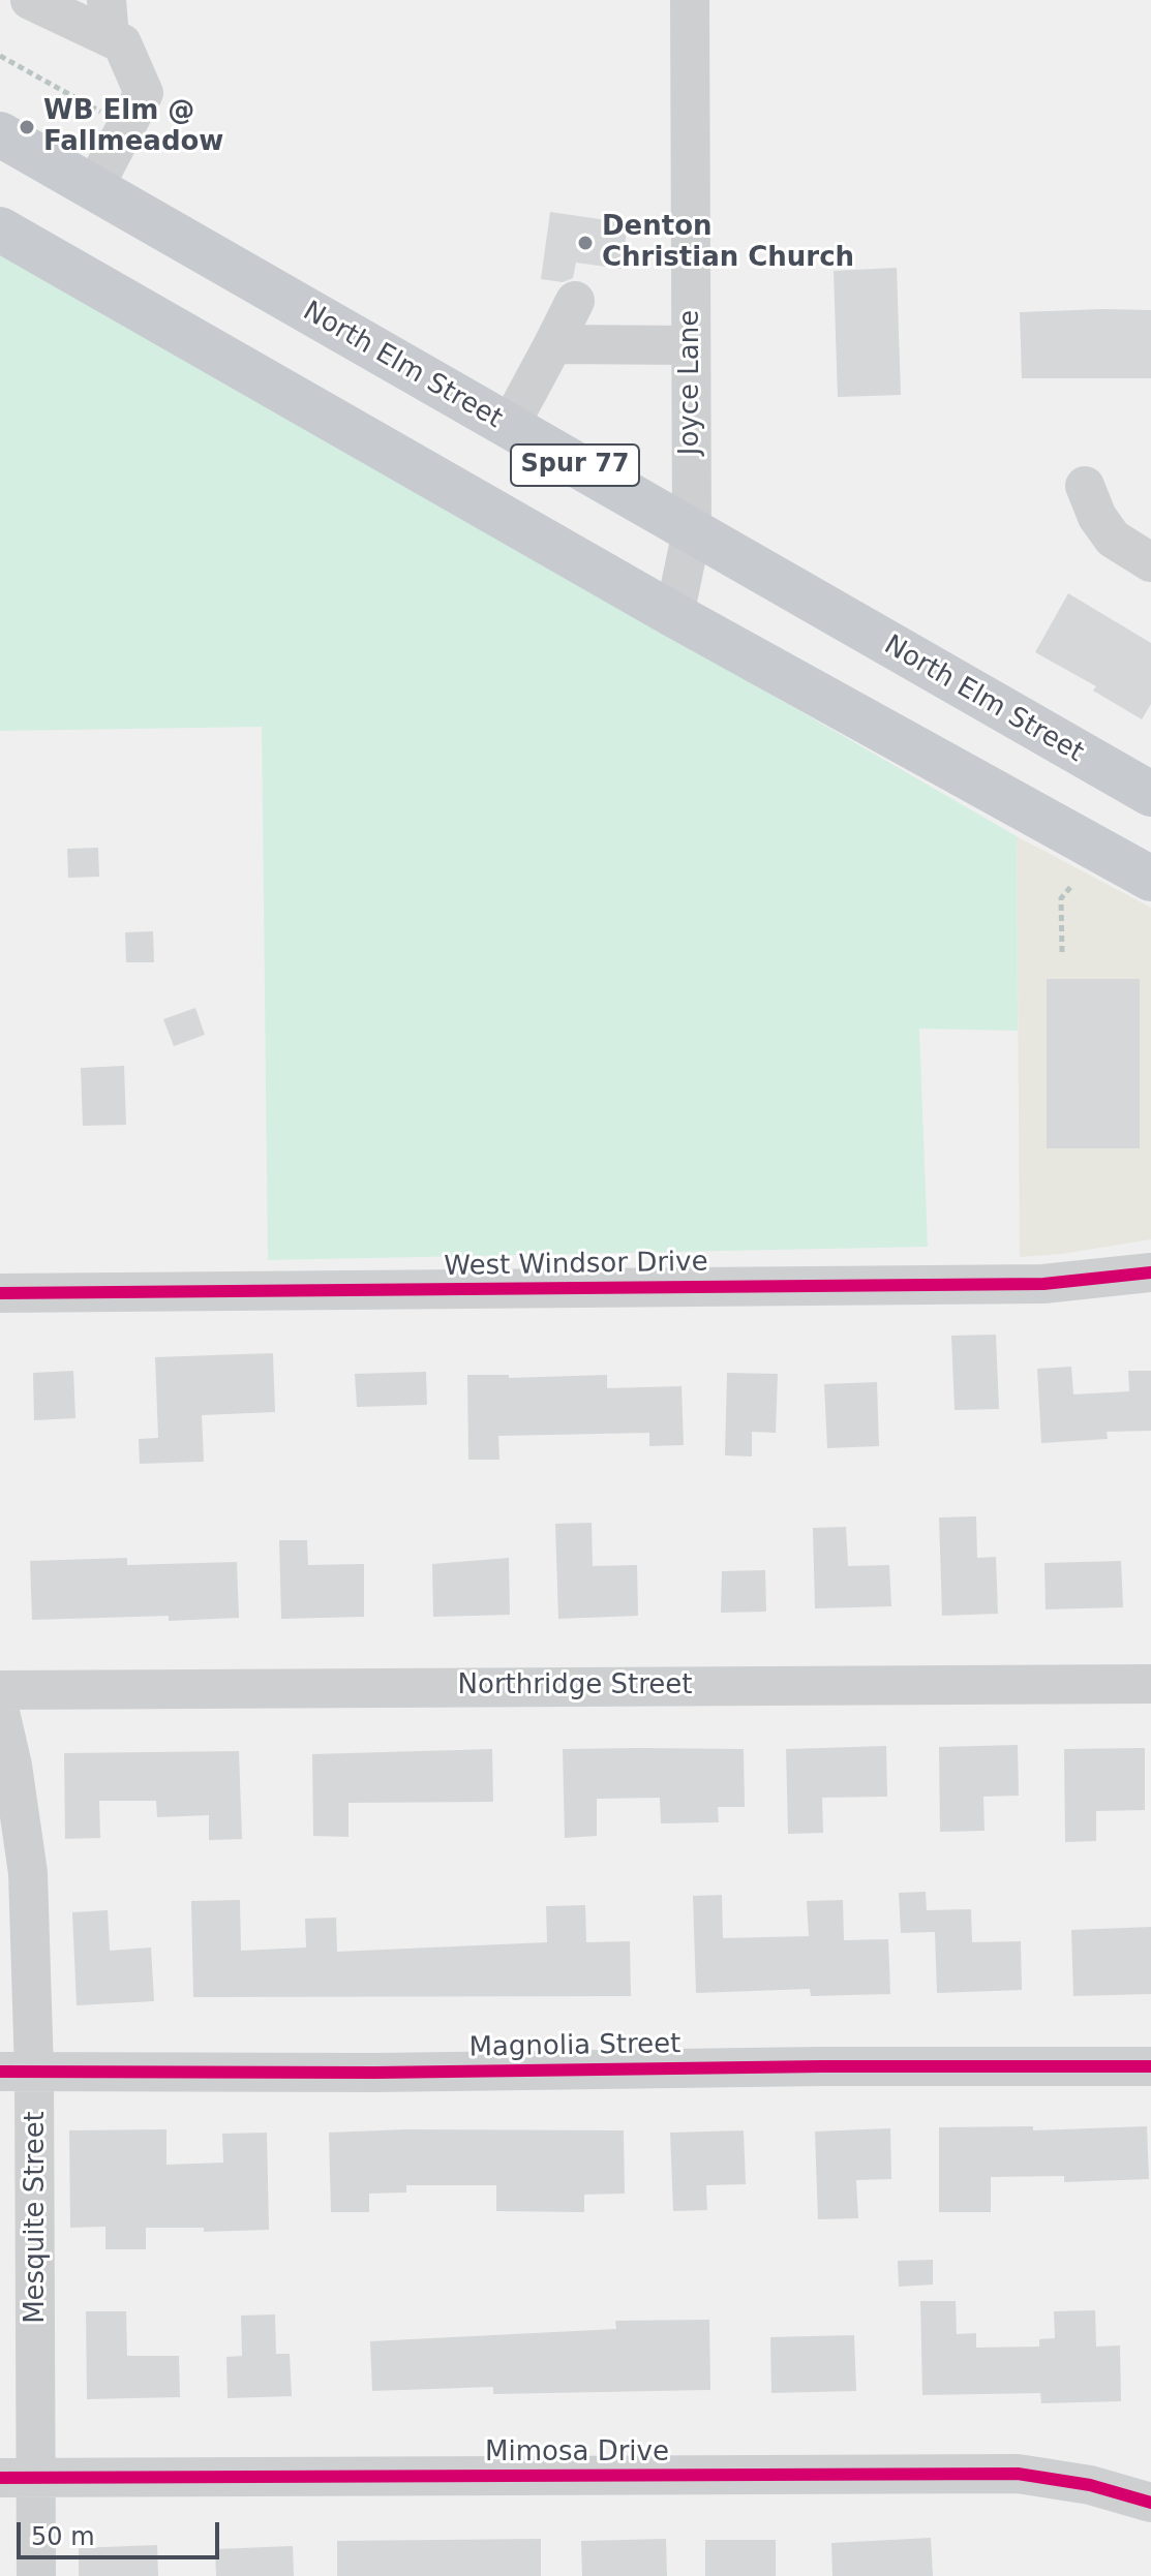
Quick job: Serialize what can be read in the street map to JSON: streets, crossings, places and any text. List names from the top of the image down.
{
  "streets": {
    "main road": ["North Elm Street", "Spur 77"],
    "street": [
      "Joyce Lane",
      "West Windsor Drive",
      "Northridge Street",
      "Magnolia Street",
      "Mesquite Street",
      "Mimosa Drive"
    ]
  },
  "crossings": [
    ["North Elm Street", "Joyce Lane"],
    ["Joyce Lane", "Spur 77"],
    ["Magnolia Street", "Mesquite Street"],
    ["Mesquite Street", "Mimosa Drive"]
  ],
  "places": ["WB Elm @ Fallmeadow", "Denton Christian Church"],
  "scale_bar": "50 m"
}
